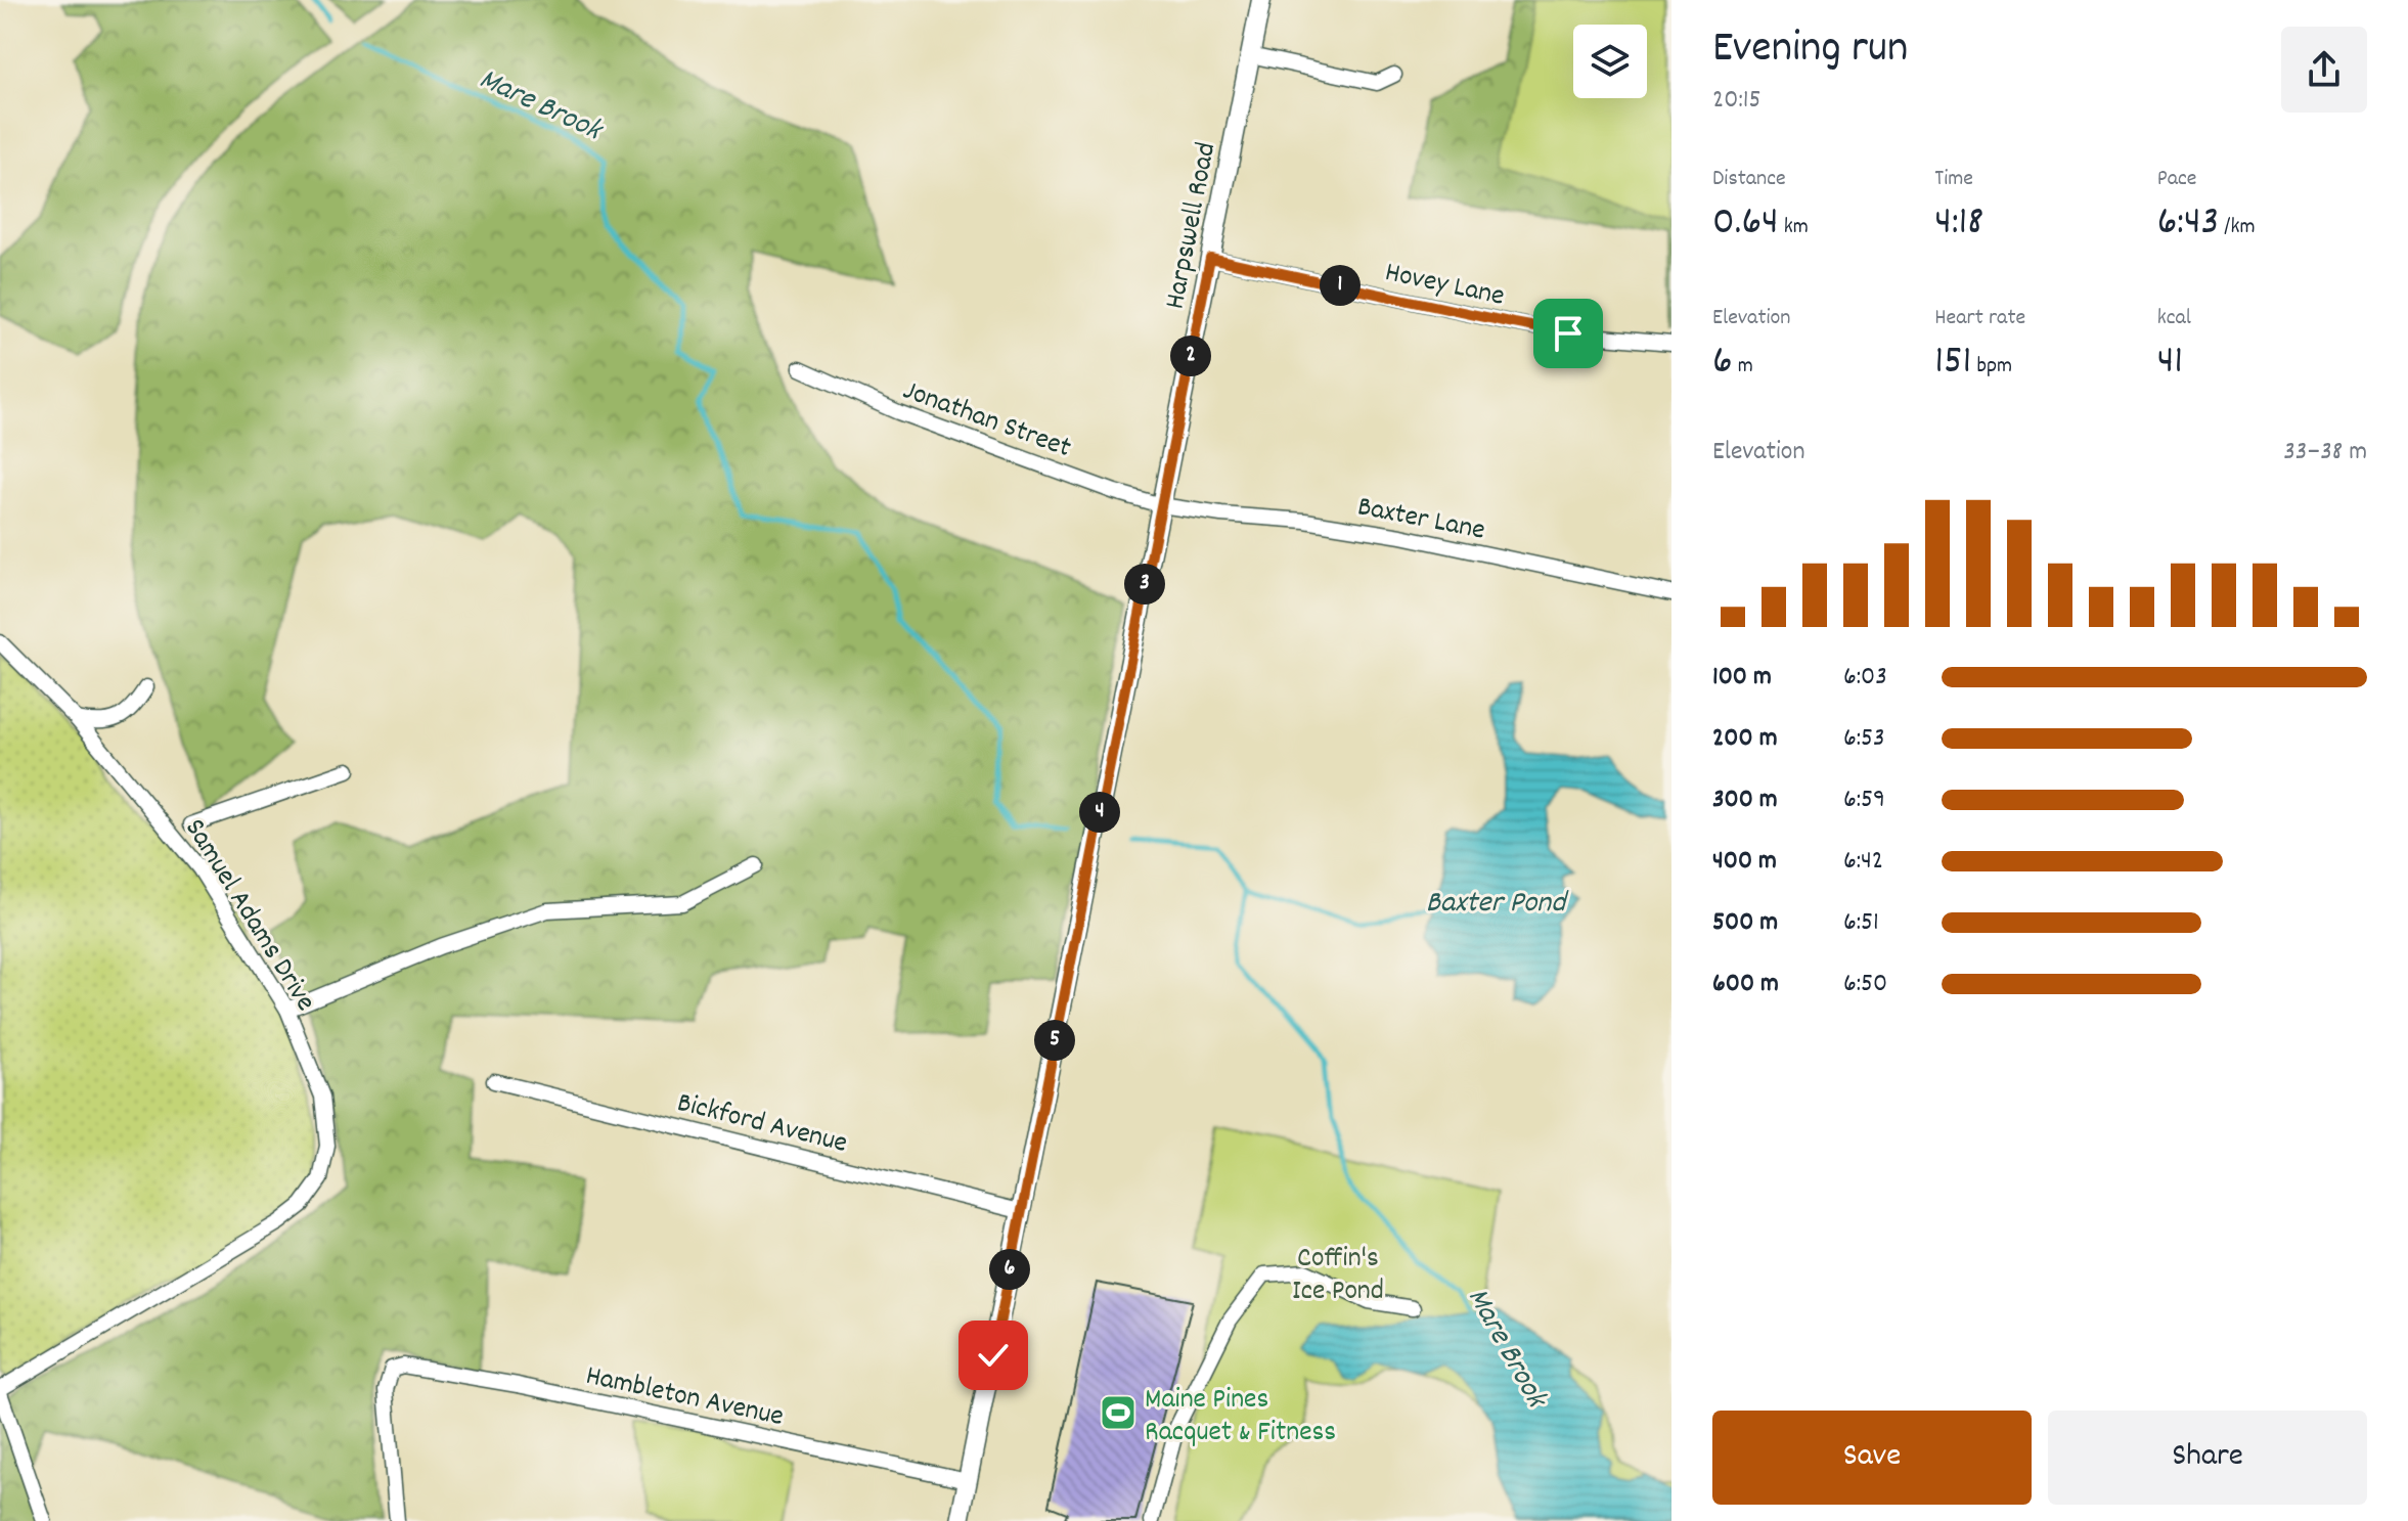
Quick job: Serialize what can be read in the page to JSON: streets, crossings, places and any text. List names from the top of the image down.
{
  "streets": {
    "main road": ["Harpswell Road"],
    "street": [
      "Hovey Lane",
      "Jonathan Street",
      "Baxter Lane",
      "Samuel Adams Drive",
      "Bickford Avenue",
      "Hambleton Avenue"
    ]
  },
  "crossings": [
    ["Harpswell Road", "Hovey Lane"],
    ["Harpswell Road", "Jonathan Street"],
    ["Harpswell Road", "Baxter Lane"],
    ["Harpswell Road", "Bickford Avenue"],
    ["Harpswell Road", "Hambleton Avenue"],
    ["Jonathan Street", "Baxter Lane"]
  ],
  "water": ["Mare Brook", "Baxter Pond"],
  "parks": ["Coffin's Ice Pond"],
  "places": {
    "sports": ["Maine Pines Racquet & Fitness"]
  },
  "page": {
    "heading": ["Evening run", "20:15"],
    "stats": [
      ["Distance", "0.64 km"],
      ["Time", "4:18"],
      ["Pace", "6:43 /km"],
      ["Elevation", "6 m"],
      ["Heart rate", "151 bpm"],
      ["kcal", "41"]
    ],
    "pins": [
      "1",
      "2",
      "3",
      "4",
      "5",
      "6"
    ],
    "chart": ["Elevation", "33–38 m"],
    "list": [
      {
        "name": "100 m",
        "note": "6:03"
      },
      {
        "name": "200 m",
        "note": "6:53"
      },
      {
        "name": "300 m",
        "note": "6:59"
      },
      {
        "name": "400 m",
        "note": "6:42"
      },
      {
        "name": "500 m",
        "note": "6:51"
      },
      {
        "name": "600 m",
        "note": "6:50"
      }
    ],
    "buttons": ["Save", "Share"]
  }
}
